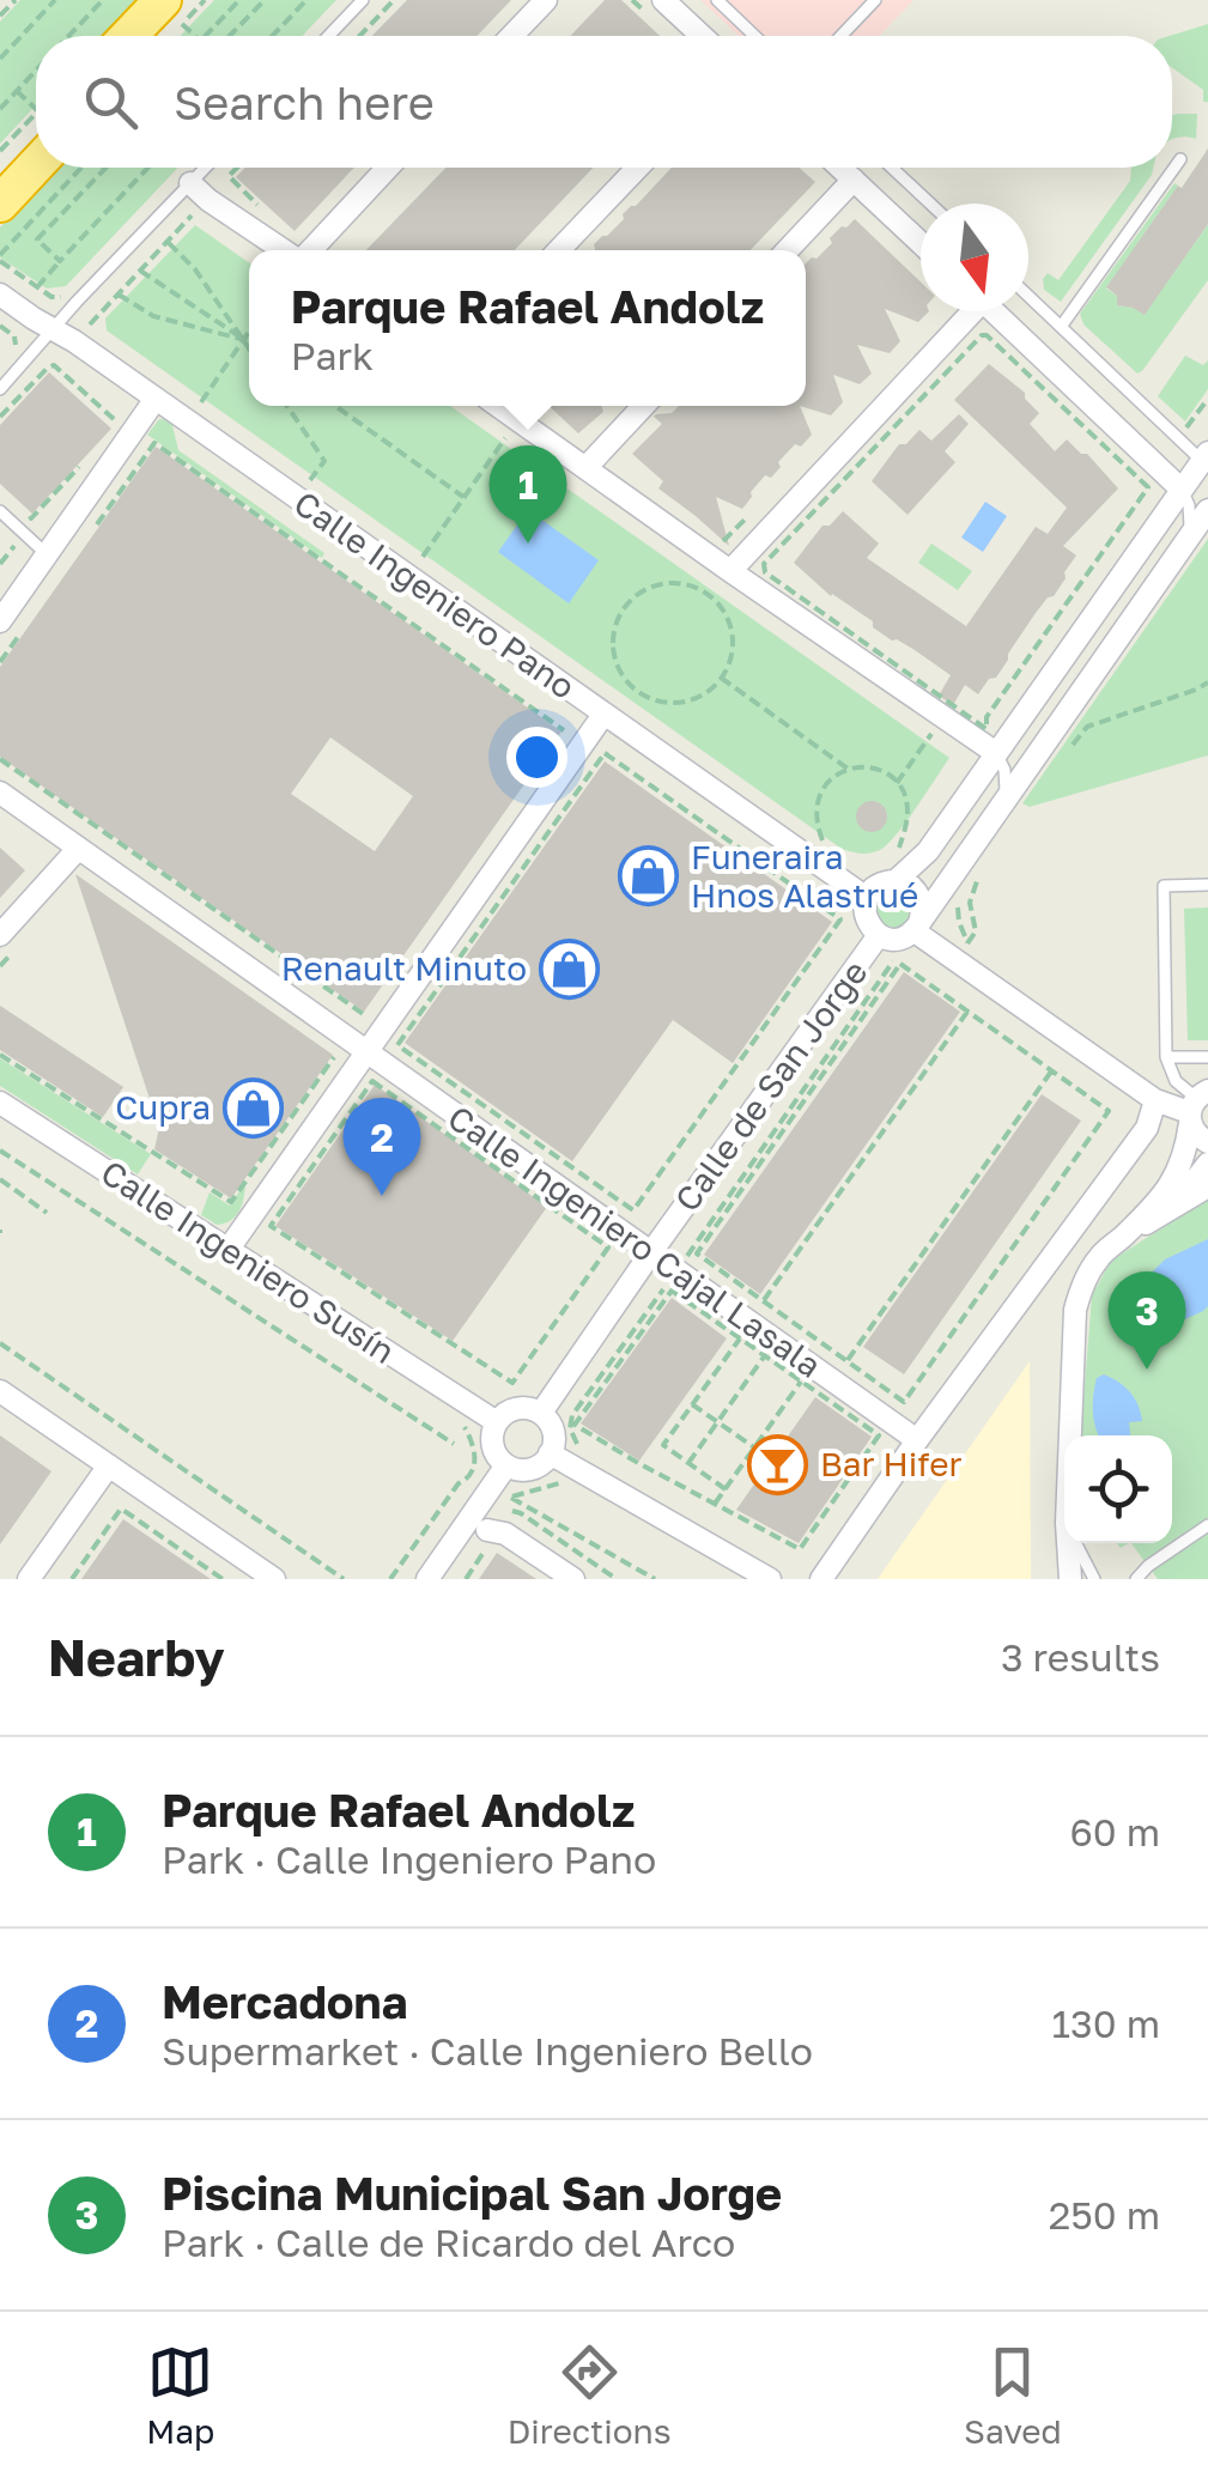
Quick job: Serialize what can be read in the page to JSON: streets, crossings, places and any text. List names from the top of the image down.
{
  "streets": {
    "street": [
      "Calle Ingeniero Pano",
      "Calle de San Jorge",
      "Calle Ingeniero Cajal Lasala",
      "Calle Ingeniero Susín"
    ]
  },
  "crossings": [
    ["Calle Ingeniero Pano", "Calle de San Jorge"],
    ["Calle de San Jorge", "Calle Ingeniero Cajal Lasala"],
    ["Calle de San Jorge", "Calle Ingeniero Susín"]
  ],
  "places": {
    "shop": ["Funeraira Hnos Alastrué", "Renault Minuto", "Cupra"],
    "bar": ["Bar Hifer"]
  },
  "north": "bottom",
  "page": {
    "search": "Search here",
    "popup": ["Parque Rafael Andolz", "Park"],
    "pins": ["1", "2", "3"],
    "heading": ["Nearby", "3 results"],
    "list": [
      {
        "mark": "1",
        "name": "Parque Rafael Andolz",
        "note": "Park · Calle Ingeniero Pano",
        "value": "60 m"
      },
      {
        "mark": "2",
        "name": "Mercadona",
        "note": "Supermarket · Calle Ingeniero Bello",
        "value": "130 m"
      },
      {
        "mark": "3",
        "name": "Piscina Municipal San Jorge",
        "note": "Park · Calle de Ricardo del Arco",
        "value": "250 m"
      }
    ],
    "nav": ["Map", "Directions", "Saved"]
  }
}
